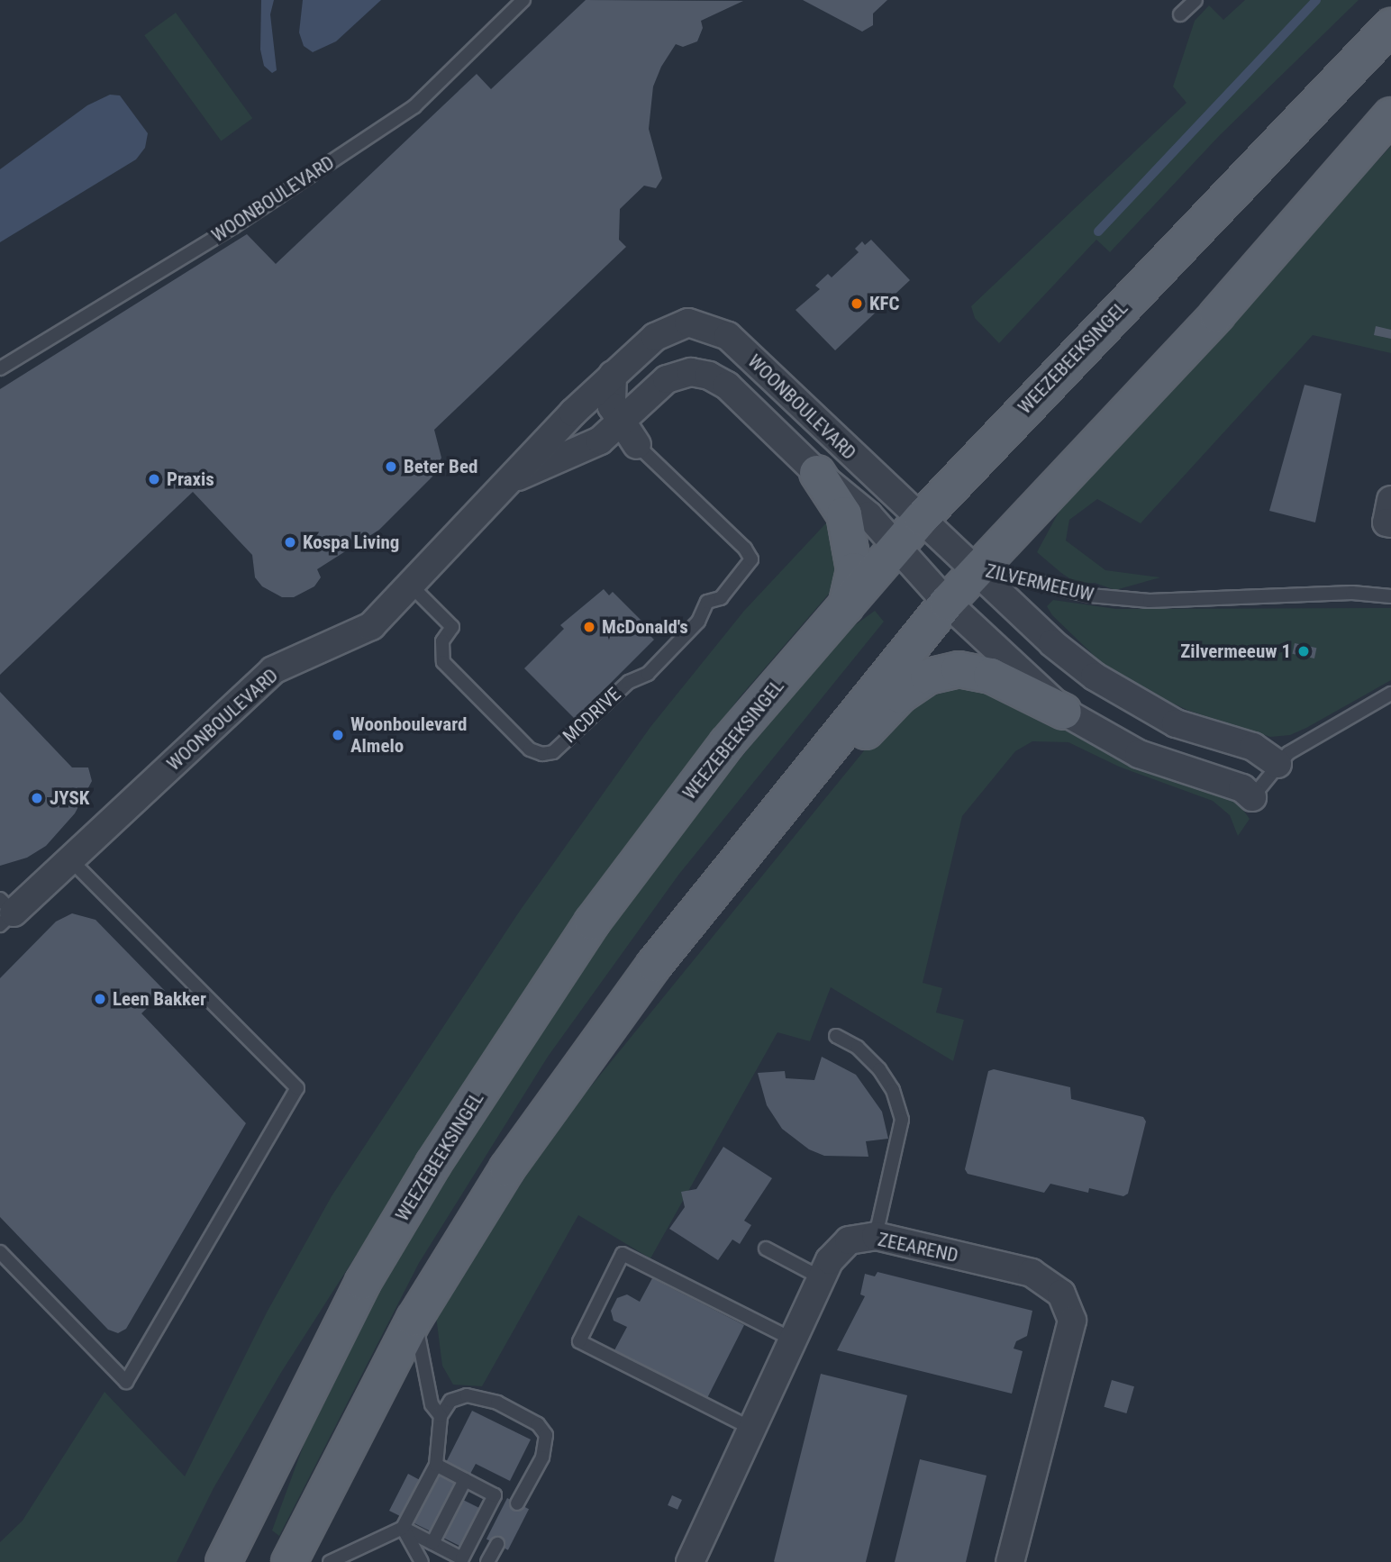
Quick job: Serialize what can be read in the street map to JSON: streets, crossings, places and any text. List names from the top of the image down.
{
  "streets": {
    "main road": ["WEEZEBEEKSINGEL"],
    "street": ["WOONBOULEVARD", "ZILVERMEEUW", "ZEEAREND"],
    "lane": ["MCDRIVE"]
  },
  "crossings": [
    ["WOONBOULEVARD", "WEEZEBEEKSINGEL"],
    ["WOONBOULEVARD", "ZILVERMEEUW"],
    ["WOONBOULEVARD", "MCDRIVE"]
  ],
  "places": [
    "KFC",
    "Beter Bed",
    "Praxis",
    "Kospa Living",
    "McDonald's",
    "Zilvermeeuw 1",
    "Woonboulevard Almelo",
    "JYSK",
    "Leen Bakker"
  ]
}
